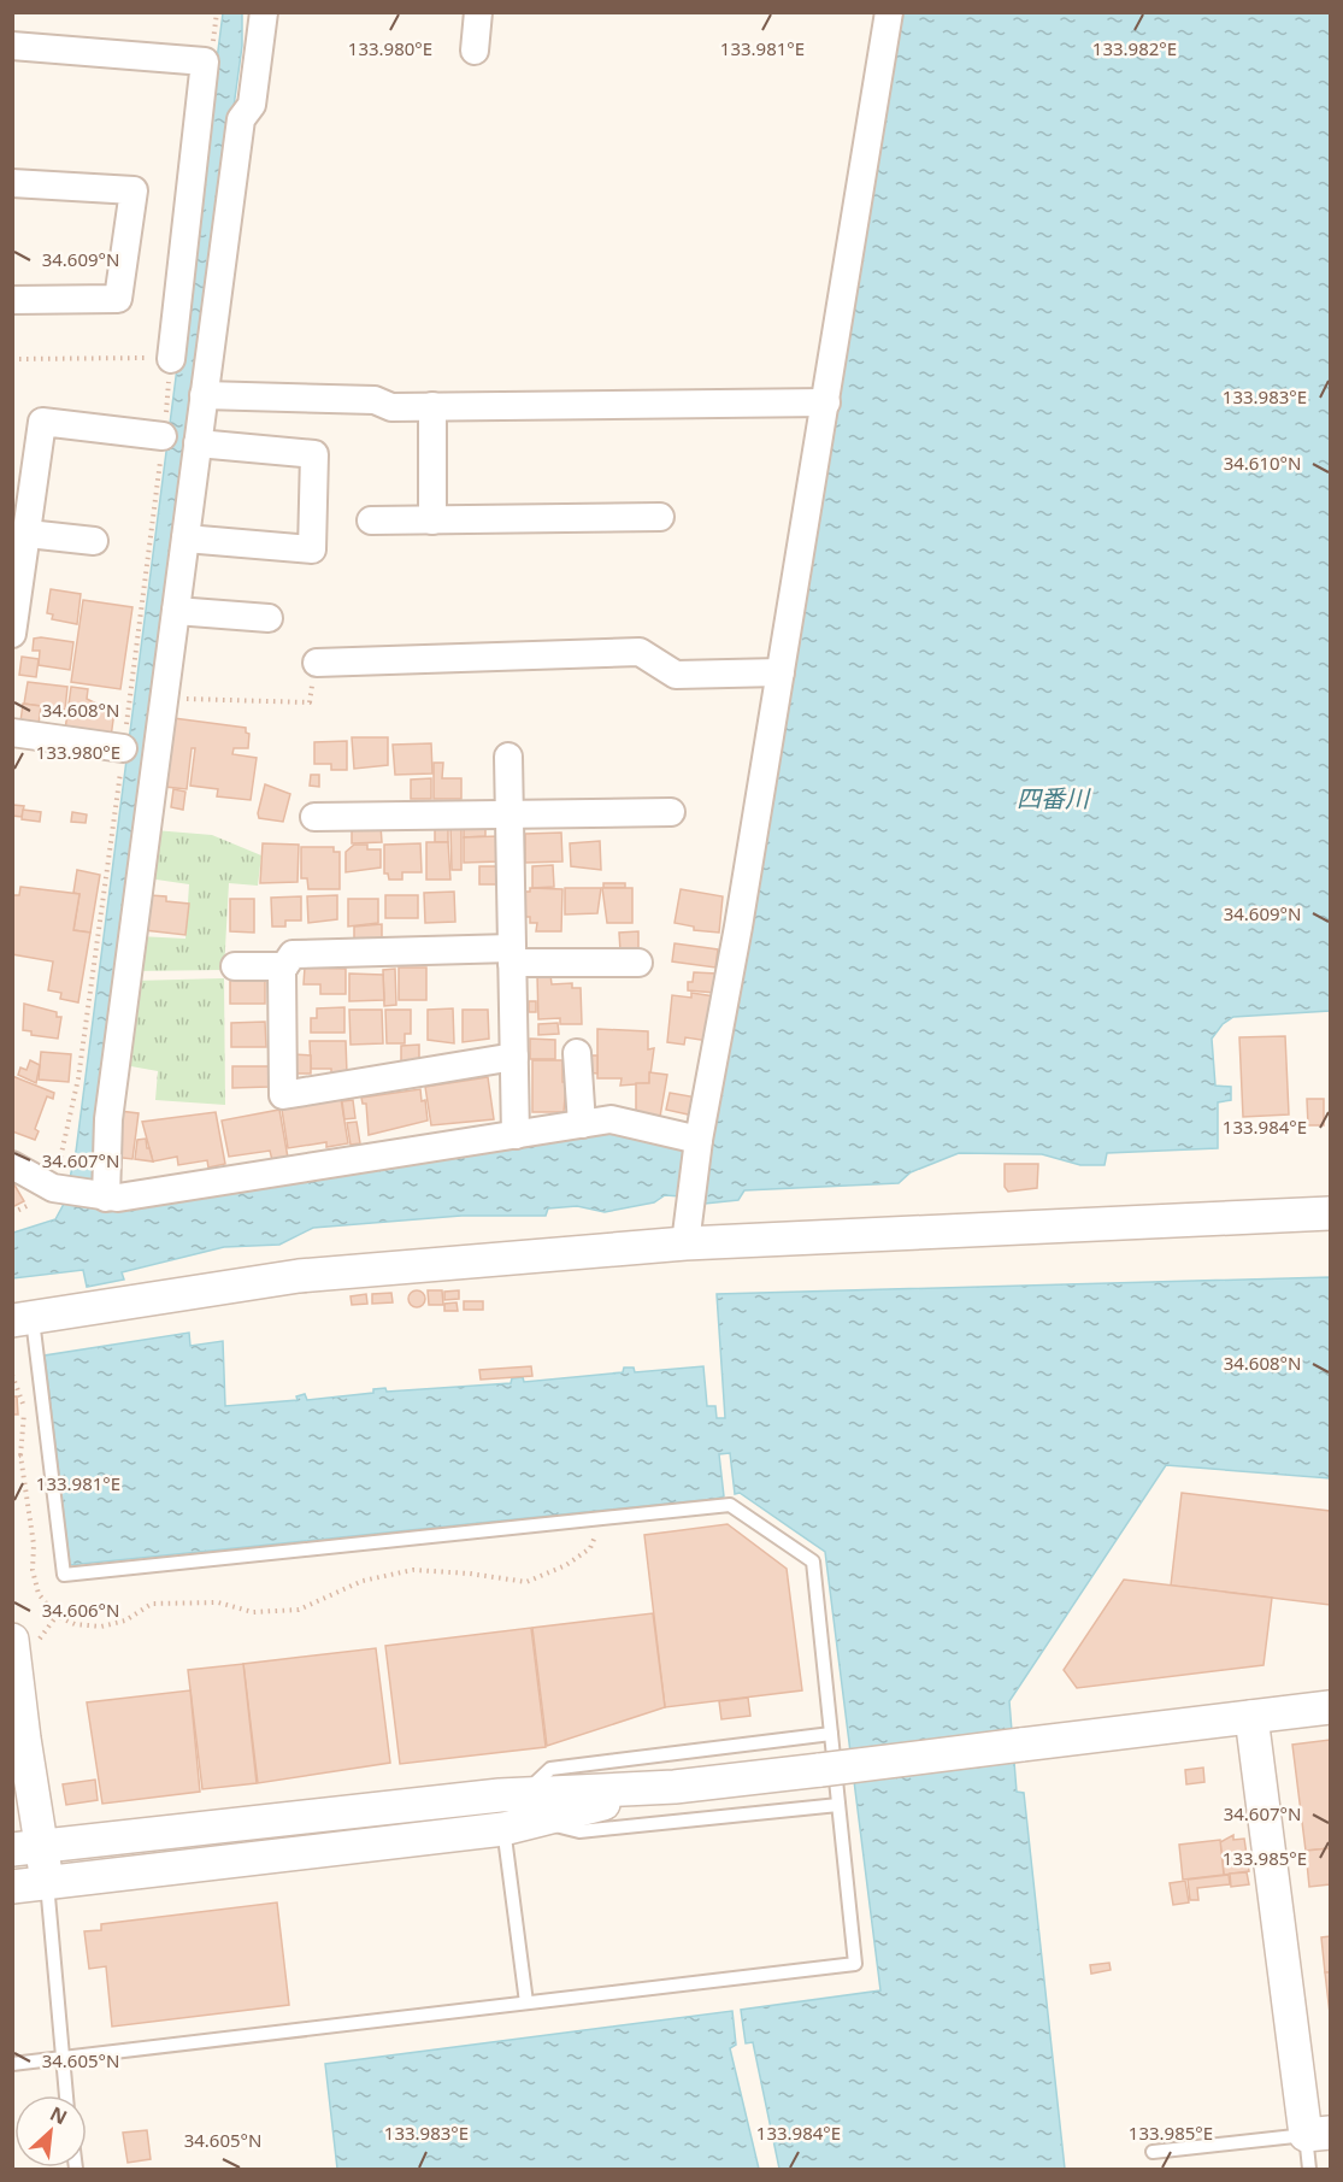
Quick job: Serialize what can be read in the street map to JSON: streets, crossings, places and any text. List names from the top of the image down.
{
  "water": ["四番川"],
  "north": "top right",
  "coordinates": [
    "133.980°E",
    "133.981°E",
    "133.982°E",
    "34.609°N",
    "133.983°E",
    "34.610°N",
    "34.608°N",
    "133.984°E",
    "34.607°N",
    "34.606°N",
    "133.985°E",
    "34.605°N"
  ]
}
